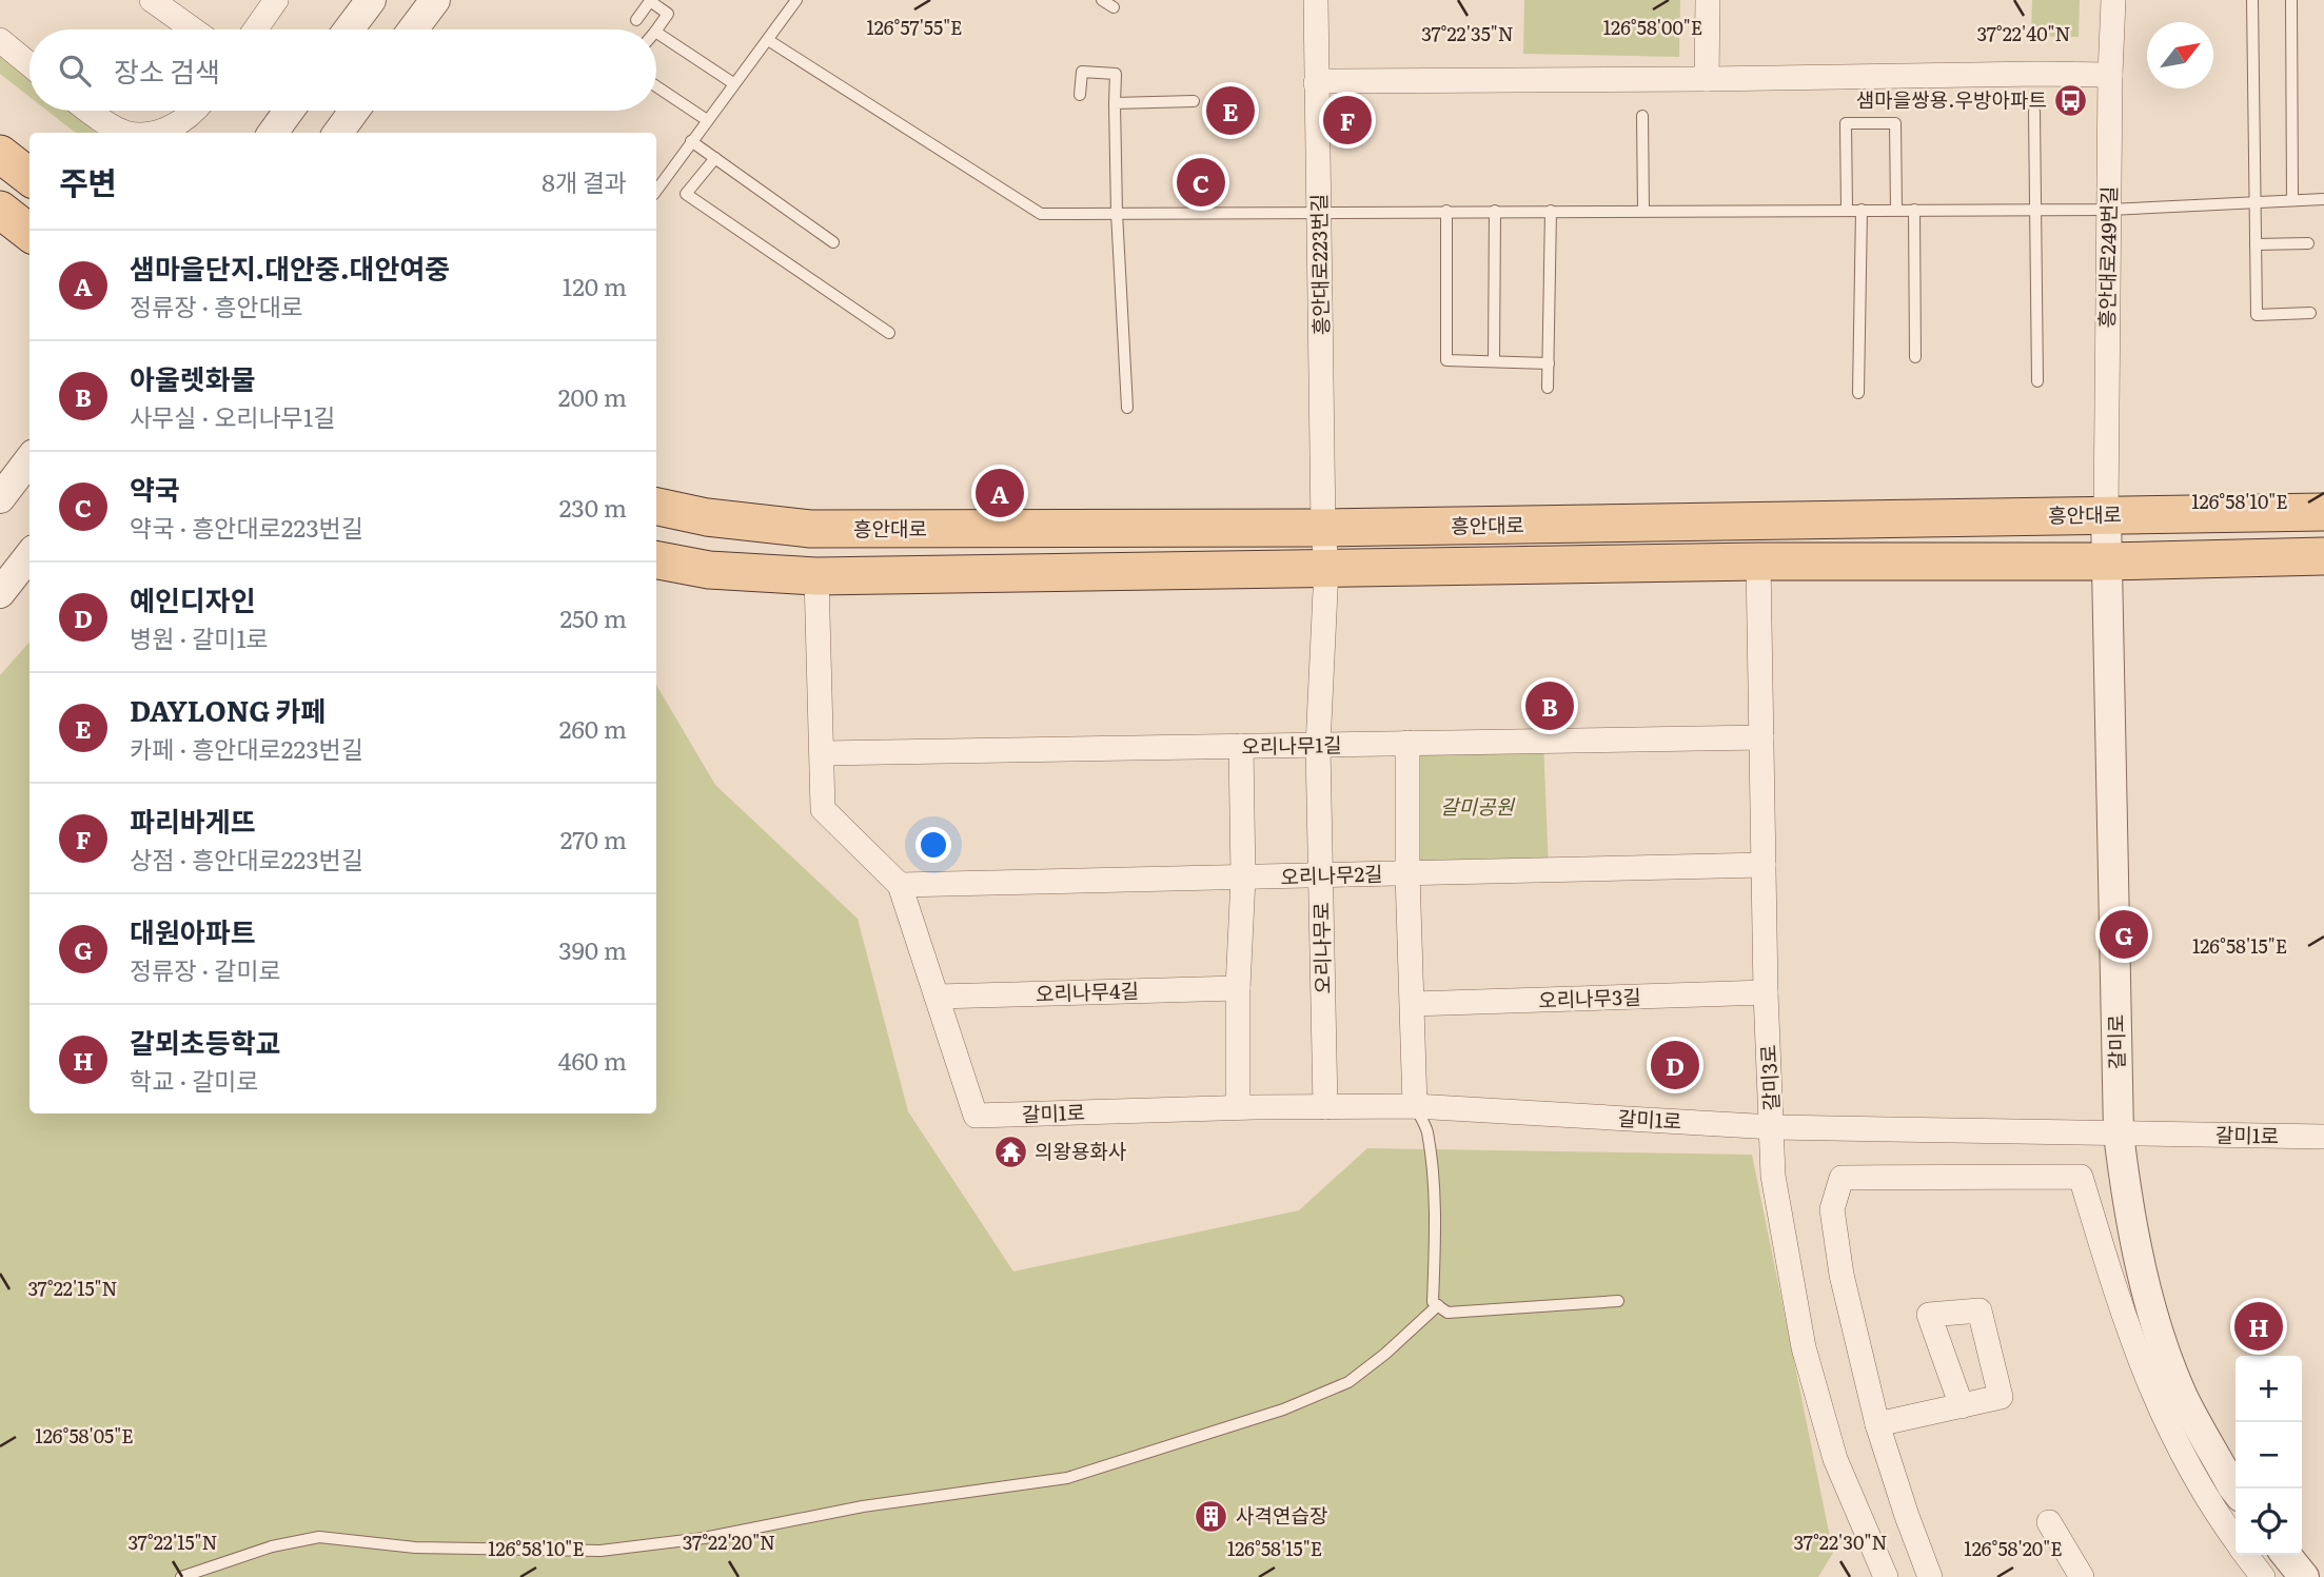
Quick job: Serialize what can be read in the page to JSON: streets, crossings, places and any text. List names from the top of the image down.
{
  "streets": {
    "main road": ["흥안대로"],
    "street": [
      "흥안대로249번길",
      "흥안대로223번길",
      "오리나무1길",
      "오리나무2길",
      "오리나무로",
      "오리나무4길",
      "오리나무3길",
      "갈미로",
      "갈미3로",
      "갈미1로"
    ]
  },
  "crossings": [
    ["흥안대로249번길", "흥안대로"],
    ["흥안대로249번길", "갈미로"],
    ["흥안대로223번길", "흥안대로"],
    ["흥안대로223번길", "오리나무로"],
    ["흥안대로", "오리나무로"],
    ["흥안대로", "갈미로"],
    ["흥안대로", "갈미3로"],
    ["오리나무1길", "오리나무로"],
    ["오리나무1길", "갈미3로"],
    ["오리나무2길", "오리나무로"],
    ["오리나무2길", "갈미3로"],
    ["오리나무로", "갈미1로"],
    ["오리나무4길", "갈미1로"],
    ["오리나무3길", "갈미3로"],
    ["갈미로", "갈미1로"],
    ["갈미3로", "갈미1로"]
  ],
  "parks": ["갈미공원"],
  "places": {
    "bus stop": ["샘마을쌍용.우방아파트"],
    "temple": ["의왕용화사"],
    "building": ["사격연습장"]
  },
  "north": "top right",
  "page": {
    "search": "장소 검색",
    "pins": [
      "E",
      "F",
      "C",
      "A",
      "B",
      "G",
      "D",
      "H"
    ],
    "heading": ["주변", "8개 결과"],
    "list": [
      {
        "mark": "A",
        "name": "샘마을단지.대안중.대안여중",
        "note": "정류장 · 흥안대로",
        "value": "120 m"
      },
      {
        "mark": "B",
        "name": "아울렛화물",
        "note": "사무실 · 오리나무1길",
        "value": "200 m"
      },
      {
        "mark": "C",
        "name": "약국",
        "note": "약국 · 흥안대로223번길",
        "value": "230 m"
      },
      {
        "mark": "D",
        "name": "예인디자인",
        "note": "병원 · 갈미1로",
        "value": "250 m"
      },
      {
        "mark": "E",
        "name": "DAYLONG 카페",
        "note": "카페 · 흥안대로223번길",
        "value": "260 m"
      },
      {
        "mark": "F",
        "name": "파리바게뜨",
        "note": "상점 · 흥안대로223번길",
        "value": "270 m"
      },
      {
        "mark": "G",
        "name": "대원아파트",
        "note": "정류장 · 갈미로",
        "value": "390 m"
      },
      {
        "mark": "H",
        "name": "갈뫼초등학교",
        "note": "학교 · 갈미로",
        "value": "460 m"
      }
    ],
    "map_buttons": ["+", "−"]
  },
  "coordinates": [
    "126°57'55\"E",
    "126°58'00\"E",
    "37°22'40\"N",
    "37°22'35\"N",
    "126°58'10\"E",
    "126°58'15\"E",
    "37°22'15\"N",
    "126°58'05\"E",
    "37°22'20\"N",
    "37°22'30\"N",
    "126°58'20\"E"
  ]
}
